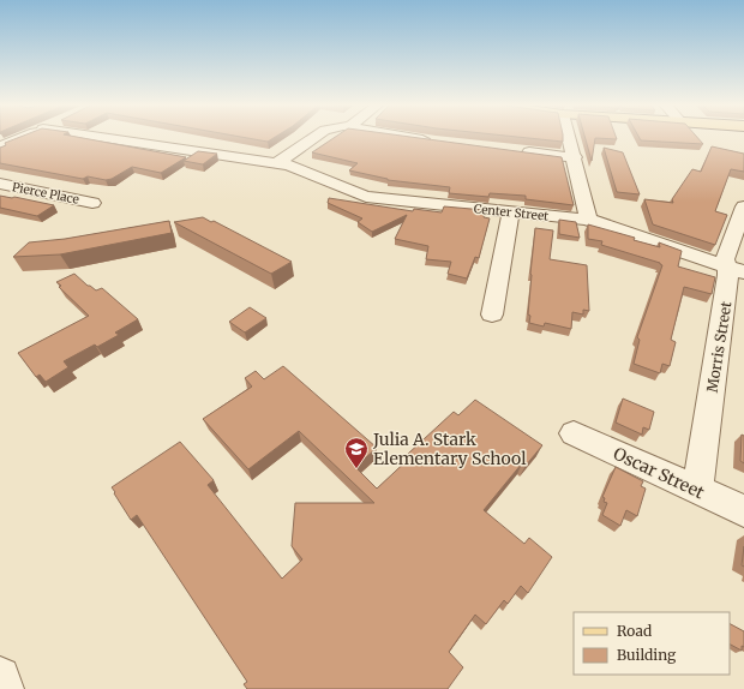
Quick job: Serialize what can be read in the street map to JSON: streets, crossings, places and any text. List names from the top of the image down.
{
  "streets": {
    "street": [
      "Pierce Place",
      "Center Street",
      "Morris Street",
      "Oscar Street"
    ]
  },
  "crossings": [
    ["Center Street", "Morris Street"],
    ["Morris Street", "Oscar Street"]
  ],
  "places": {
    "school or university": ["Julia A. Stark Elementary School"]
  },
  "legend": ["Road", "Building"]
}
